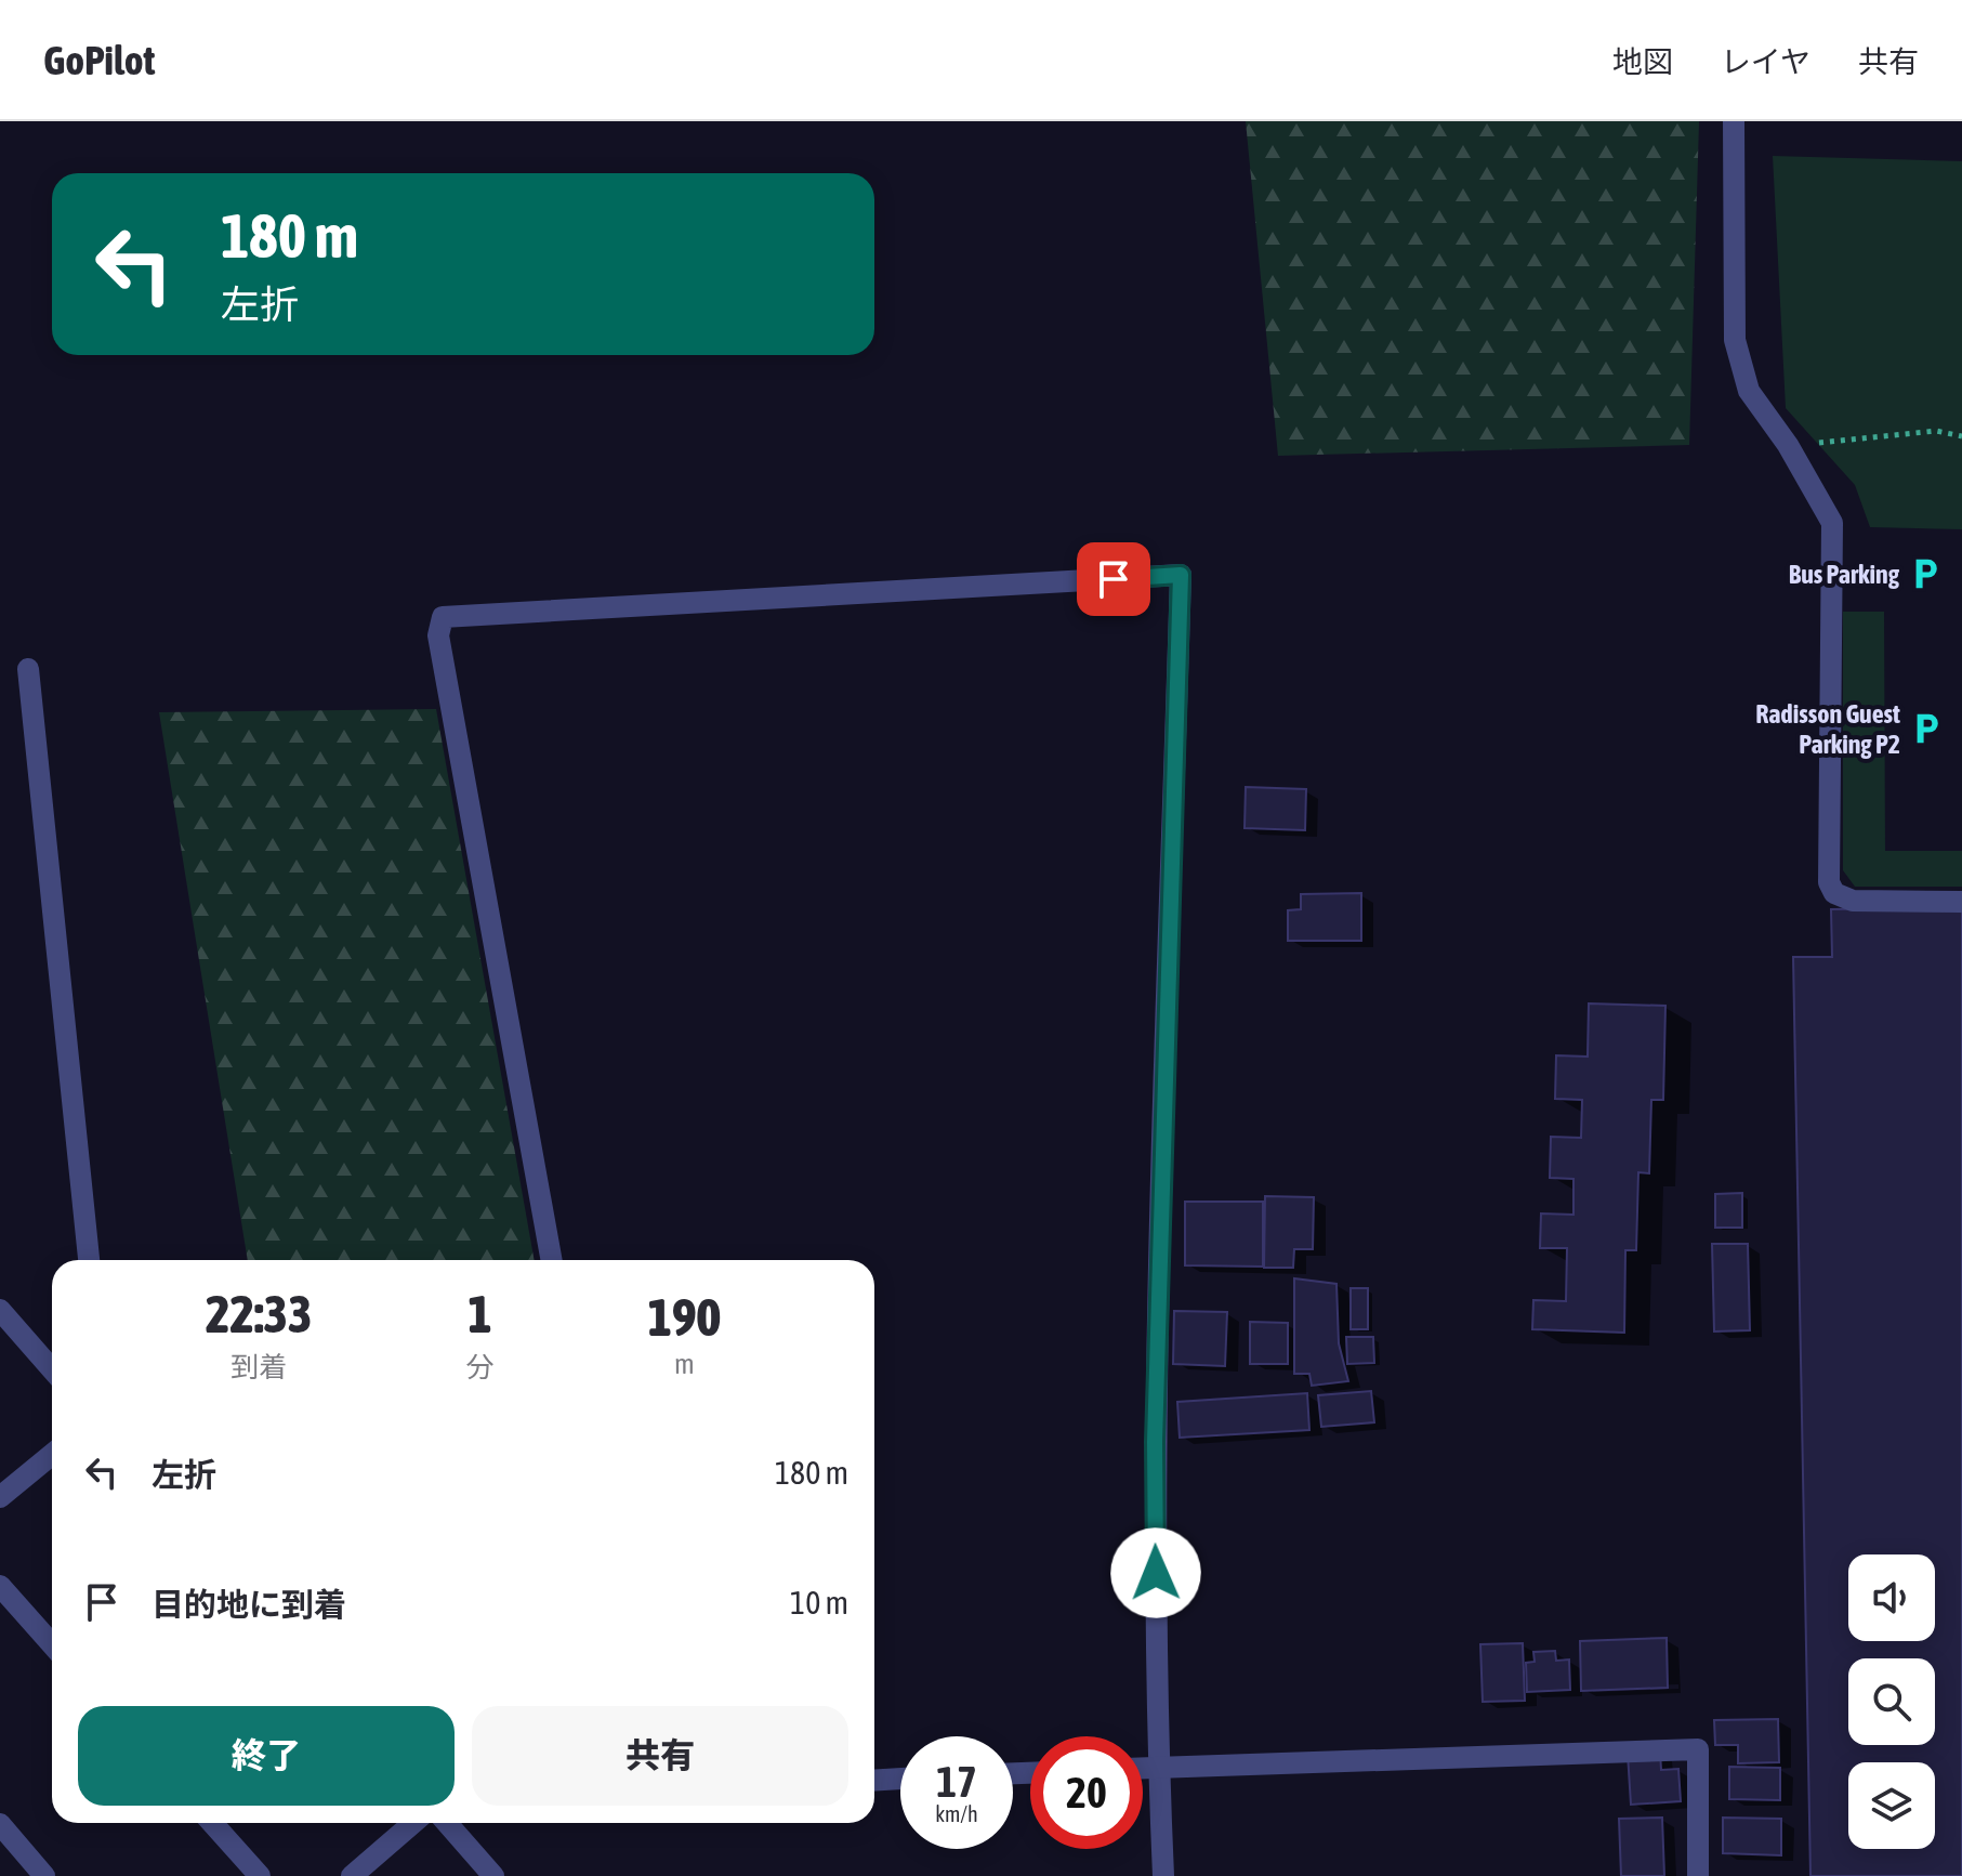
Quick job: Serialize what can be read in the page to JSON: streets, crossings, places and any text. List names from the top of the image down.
{
  "places": {
    "parking": ["Bus Parking", "Radisson Guest Parking P2"]
  },
  "page": {
    "header": "GoPilot",
    "nav": ["地図", "レイヤ", "共有"],
    "turn": ["180 m", "左折"],
    "eta": [
      "22:33",
      "到着",
      "1",
      "分",
      "190",
      "m"
    ],
    "list": [
      {
        "name": "左折",
        "value": "180 m"
      },
      {
        "name": "目的地に到着",
        "value": "10 m"
      }
    ],
    "buttons": ["終了", "共有"],
    "speed": "17 km/h",
    "limit": "20"
  }
}
